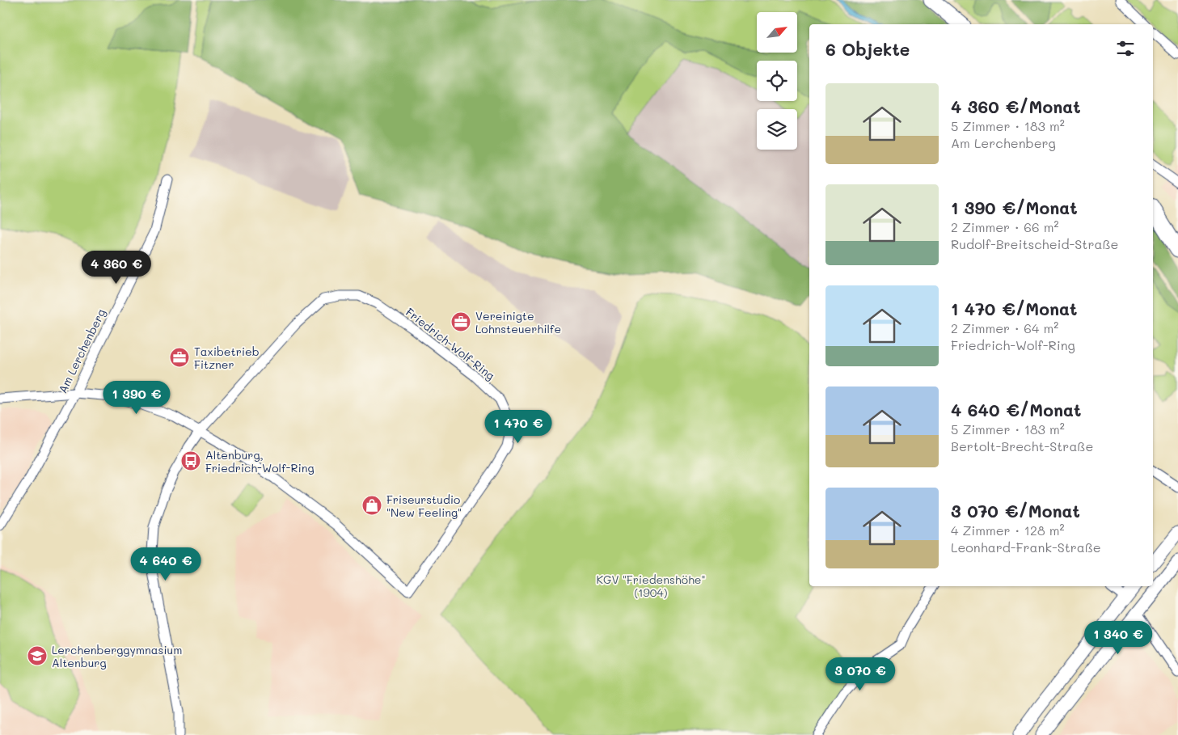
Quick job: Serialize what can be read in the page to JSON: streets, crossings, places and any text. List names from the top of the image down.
{
  "streets": {
    "street": ["Friedrich-Wolf-Ring", "Am Lerchenberg"]
  },
  "parks": ["KGV \"Friedenshöhe\" (1904)"],
  "places": {
    "office": ["Vereinigte Lohnsteuerhilfe", "Taxibetrieb Fitzner"],
    "bus stop": ["Altenburg, Friedrich-Wolf-Ring"],
    "shop": ["Friseurstudio \"New Feeling\""],
    "school or university": ["Lerchenberggymnasium Altenburg"]
  },
  "north": "top right",
  "page": {
    "heading": "6 Objekte",
    "list": [
      {
        "name": "4 360 €/Monat",
        "note": "5 Zimmer · 183 m² · Am Lerchenberg"
      },
      {
        "name": "1 390 €/Monat",
        "note": "2 Zimmer · 66 m² · Rudolf-Breitscheid-Straße"
      },
      {
        "name": "1 470 €/Monat",
        "note": "2 Zimmer · 64 m² · Friedrich-Wolf-Ring"
      },
      {
        "name": "4 640 €/Monat",
        "note": "5 Zimmer · 183 m² · Bertolt-Brecht-Straße"
      },
      {
        "name": "3 070 €/Monat",
        "note": "4 Zimmer · 128 m² · Leonhard-Frank-Straße"
      }
    ],
    "price": [
      "4 360 €",
      "1 390 €",
      "1 470 €",
      "4 640 €",
      "1 340 €",
      "3 070 €"
    ]
  }
}
